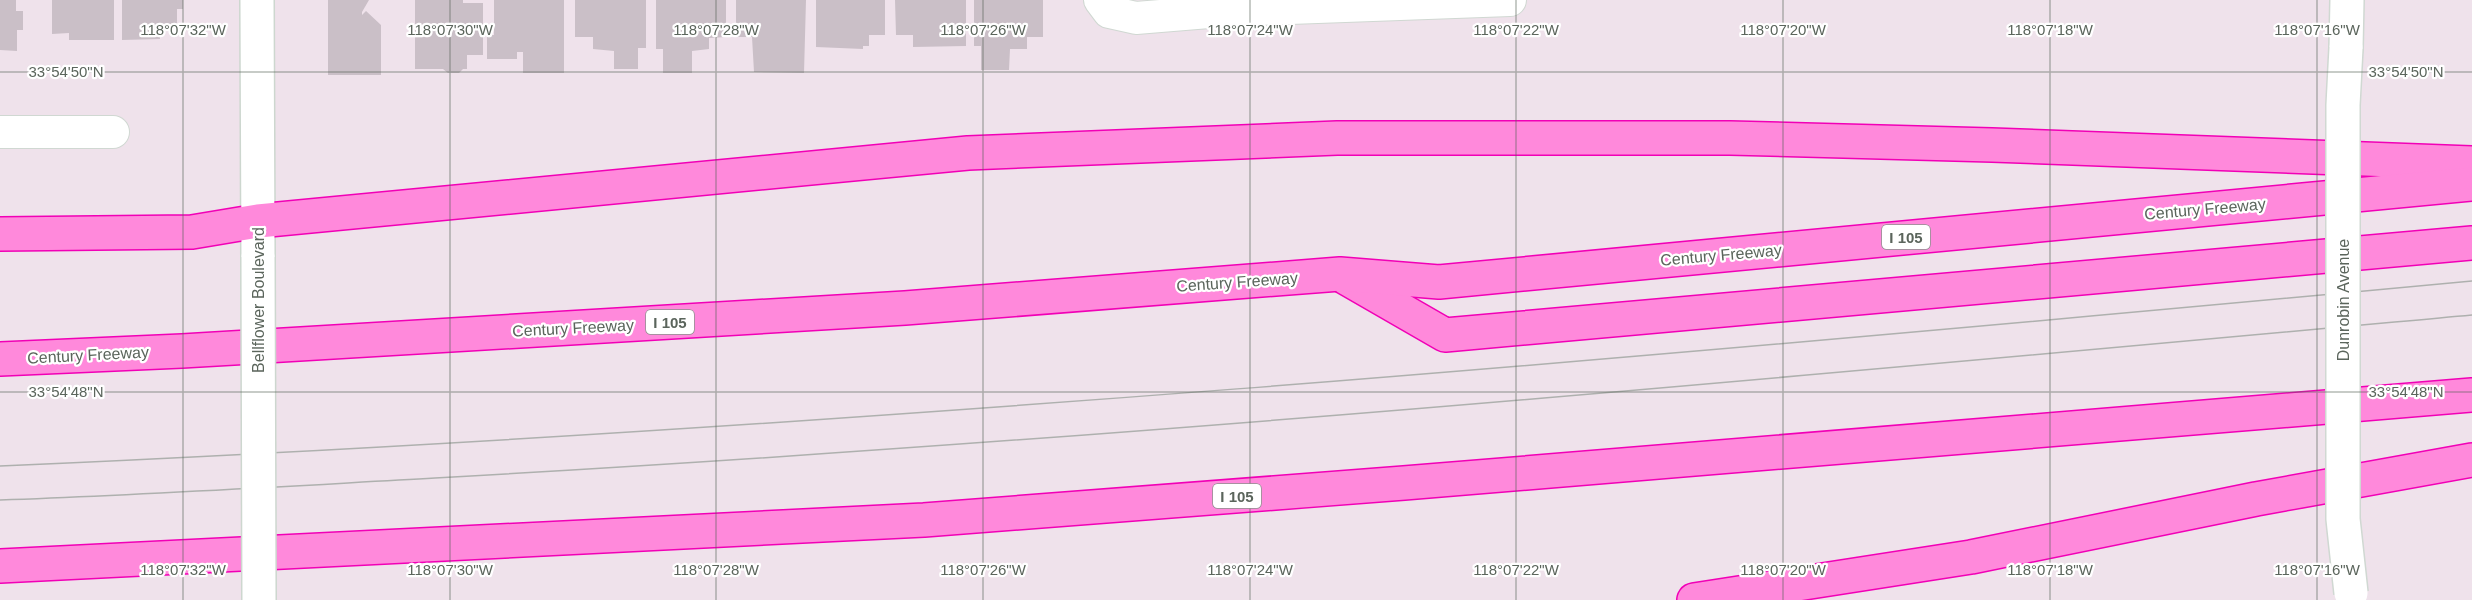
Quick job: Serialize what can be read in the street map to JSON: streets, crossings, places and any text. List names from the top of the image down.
{
  "streets": {
    "highway": ["Century Freeway", "I 105"],
    "main road": ["Bellflower Boulevard", "Dunrobin Avenue"]
  },
  "coordinates": [
    "118°07'32\"W",
    "118°07'30\"W",
    "118°07'28\"W",
    "118°07'26\"W",
    "118°07'24\"W",
    "118°07'22\"W",
    "118°07'20\"W",
    "118°07'18\"W",
    "118°07'16\"W",
    "33°54'50\"N",
    "33°54'48\"N"
  ]
}
